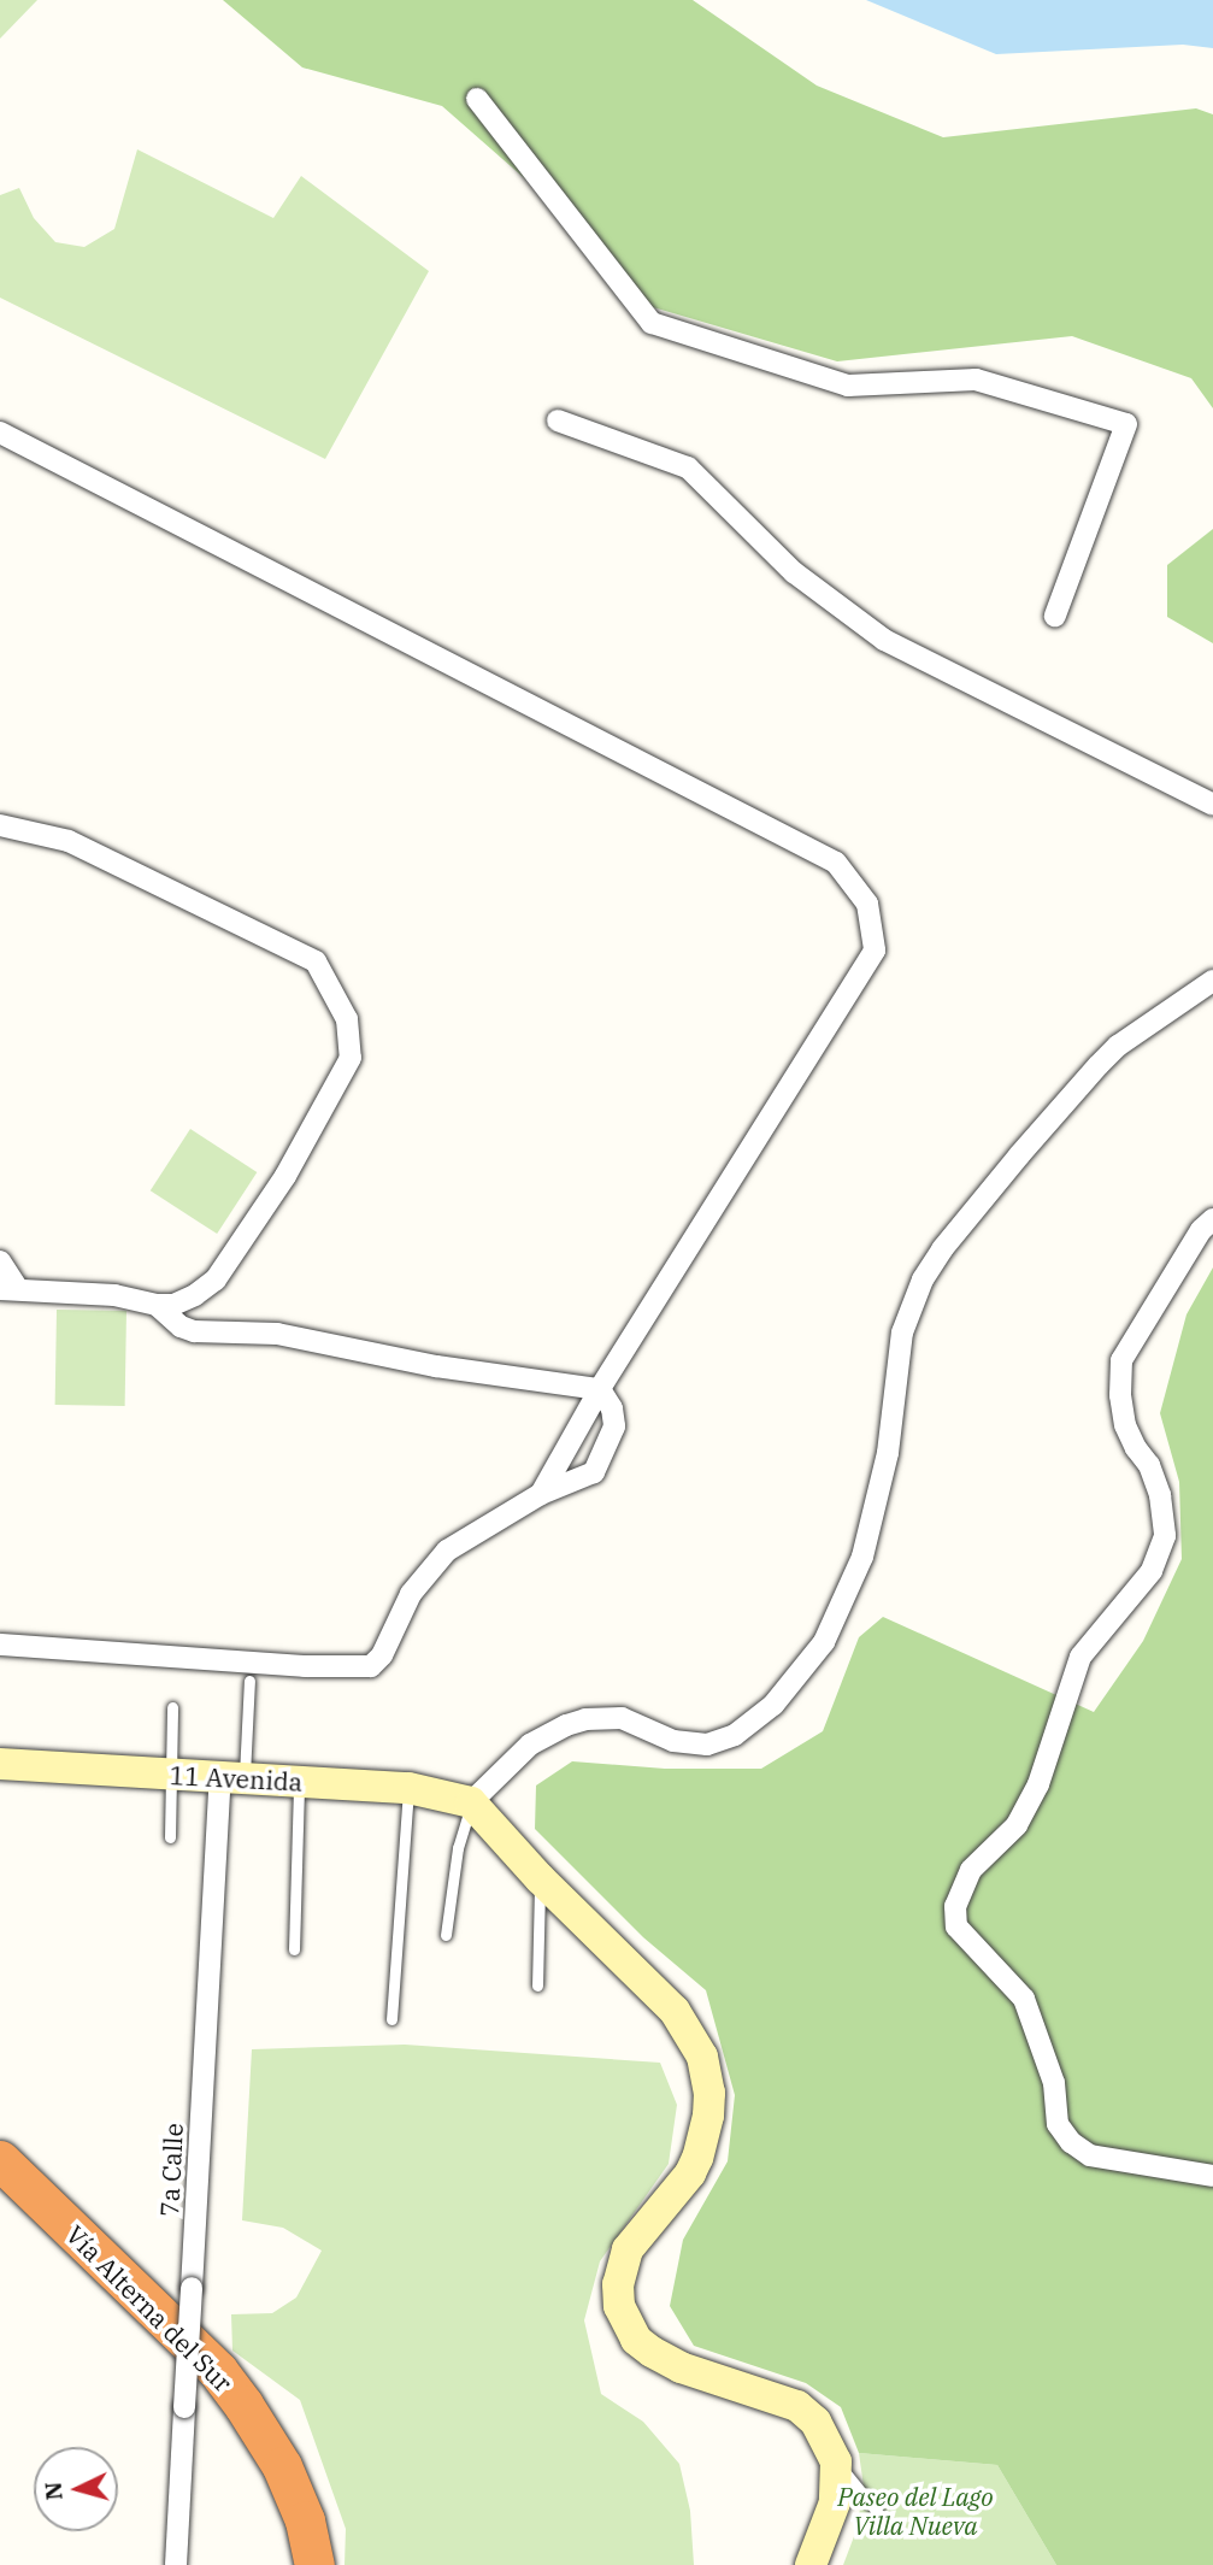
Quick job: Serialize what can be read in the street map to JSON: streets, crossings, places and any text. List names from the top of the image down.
{
  "streets": {
    "highway": ["Vía Alterna del Sur"],
    "street": ["11 Avenida", "7a Calle"]
  },
  "crossings": [
    ["11 Avenida", "7a Calle"]
  ],
  "parks": ["Paseo del Lago Villa Nueva"],
  "north": "left"
}
